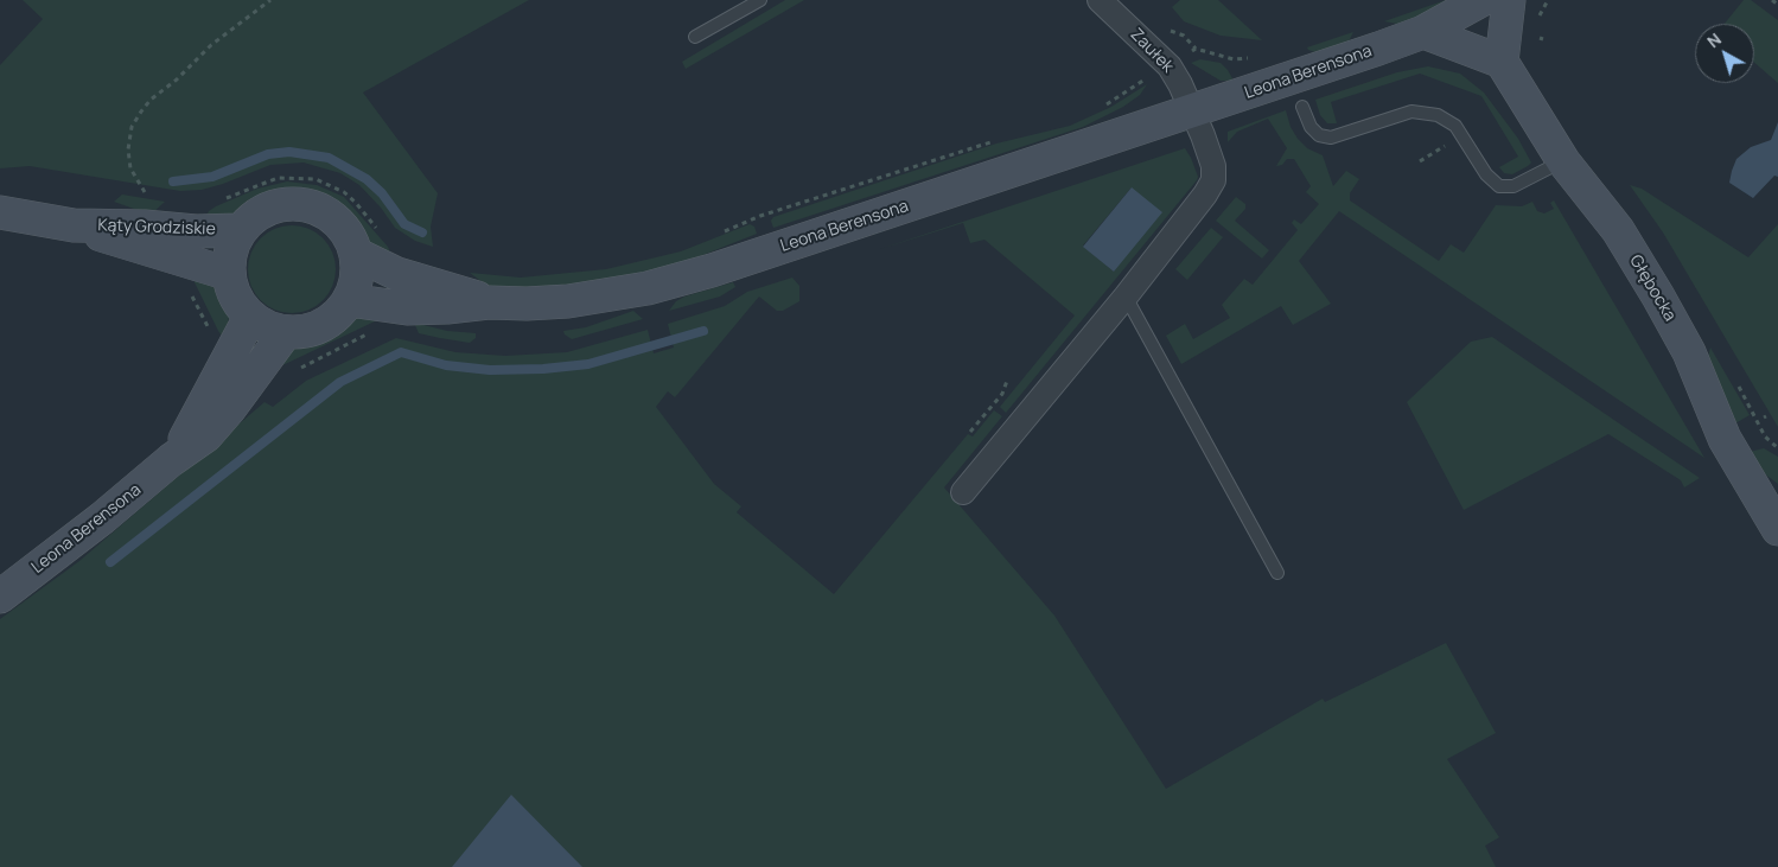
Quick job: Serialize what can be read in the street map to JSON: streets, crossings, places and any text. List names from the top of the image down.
{
  "streets": {
    "street": [
      "Zaułek",
      "Leona Berensona",
      "Kąty Grodziskie",
      "Głębocka"
    ]
  },
  "crossings": [
    ["Zaułek", "Leona Berensona"],
    ["Leona Berensona", "Kąty Grodziskie"]
  ],
  "north": "top left"
}
